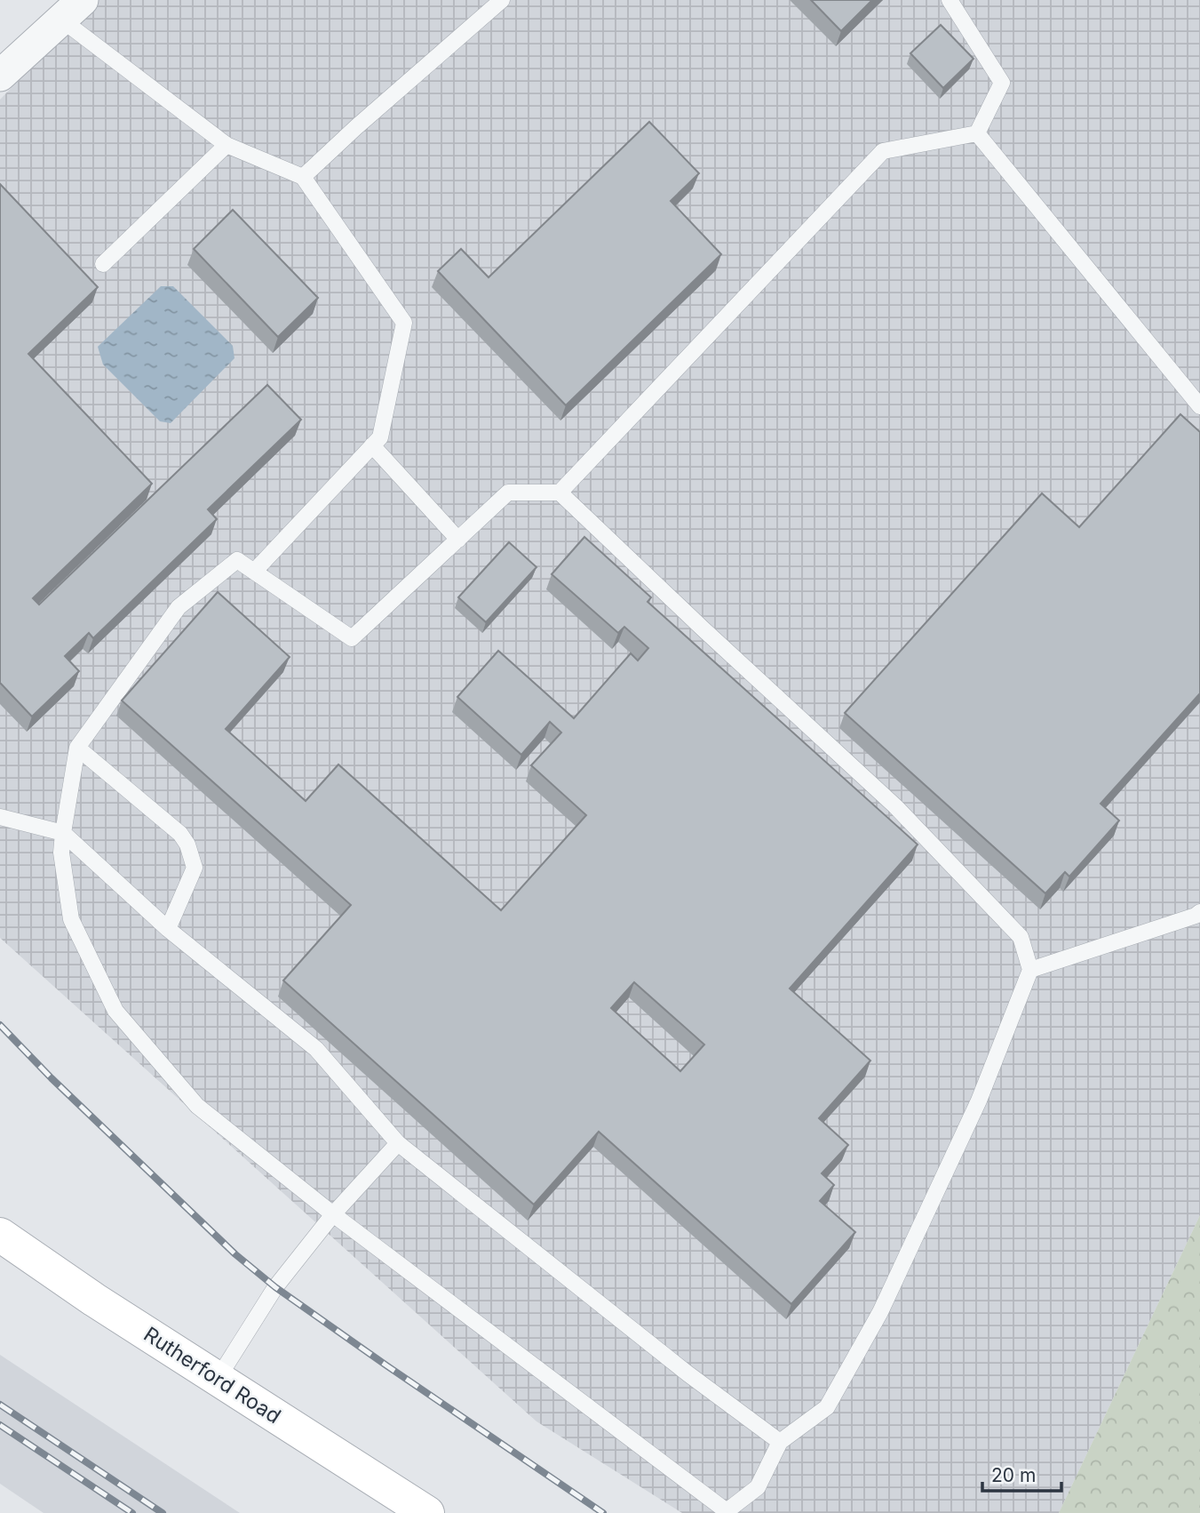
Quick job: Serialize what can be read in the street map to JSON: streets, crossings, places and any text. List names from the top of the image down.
{
  "streets": {
    "street": ["Rutherford Road"]
  },
  "scale_bar": "20 m"
}
